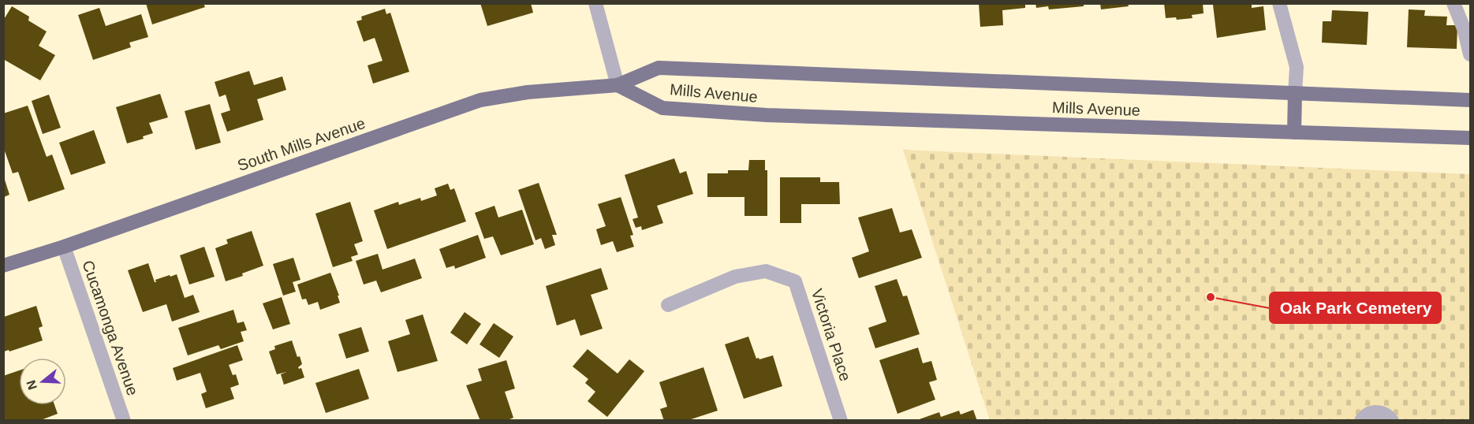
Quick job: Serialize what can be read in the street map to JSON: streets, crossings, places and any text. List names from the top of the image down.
{
  "streets": {
    "main road": ["Mills Avenue", "South Mills Avenue"],
    "street": ["Cucamonga Avenue", "Victoria Place"]
  },
  "crossings": [
    ["Mills Avenue", "South Mills Avenue"],
    ["South Mills Avenue", "Cucamonga Avenue"]
  ],
  "places": ["Oak Park Cemetery"],
  "north": "left"
}
